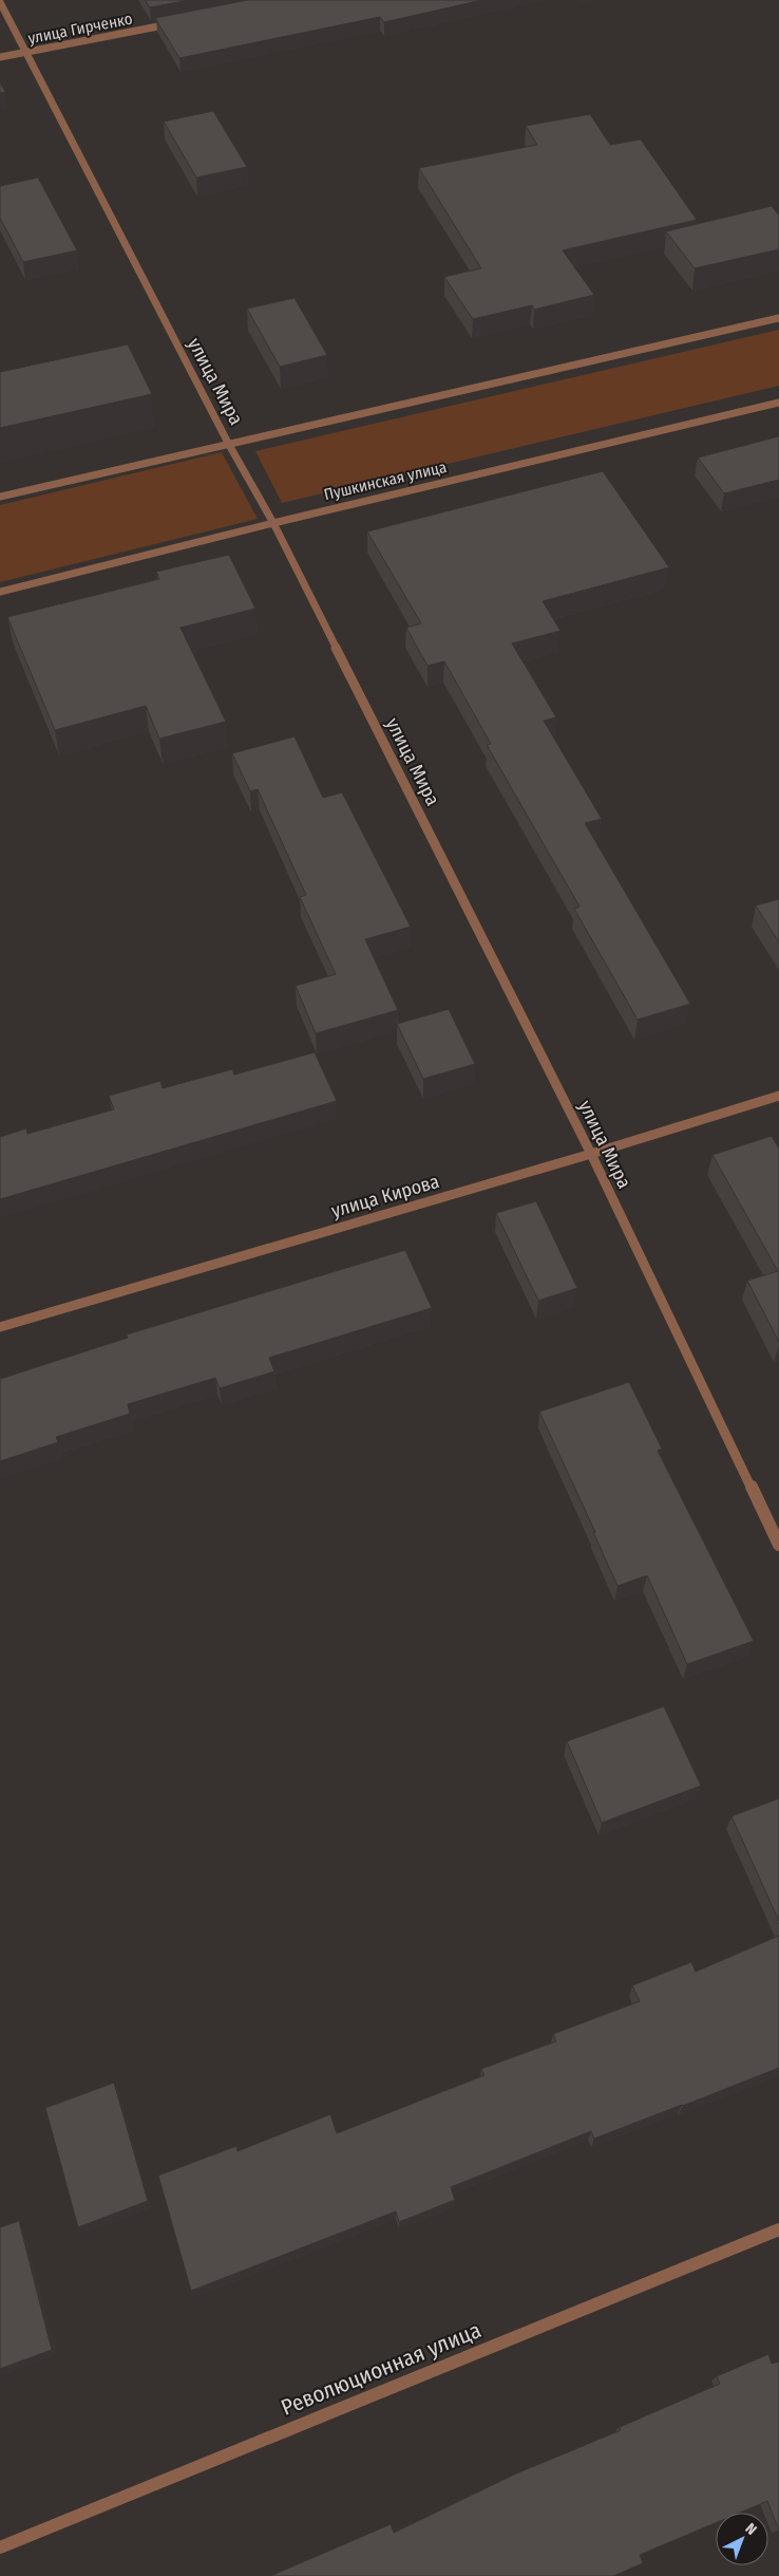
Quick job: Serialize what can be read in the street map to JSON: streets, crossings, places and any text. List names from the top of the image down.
{
  "streets": {
    "street": [
      "улица Гирченко",
      "улица Мира",
      "Пушкинская улица",
      "улица Кирова",
      "Революционная улица"
    ]
  },
  "crossings": [
    ["улица Гирченко", "улица Мира"],
    ["улица Мира", "Пушкинская улица"],
    ["улица Мира", "улица Кирова"]
  ],
  "north": "top right"
}
